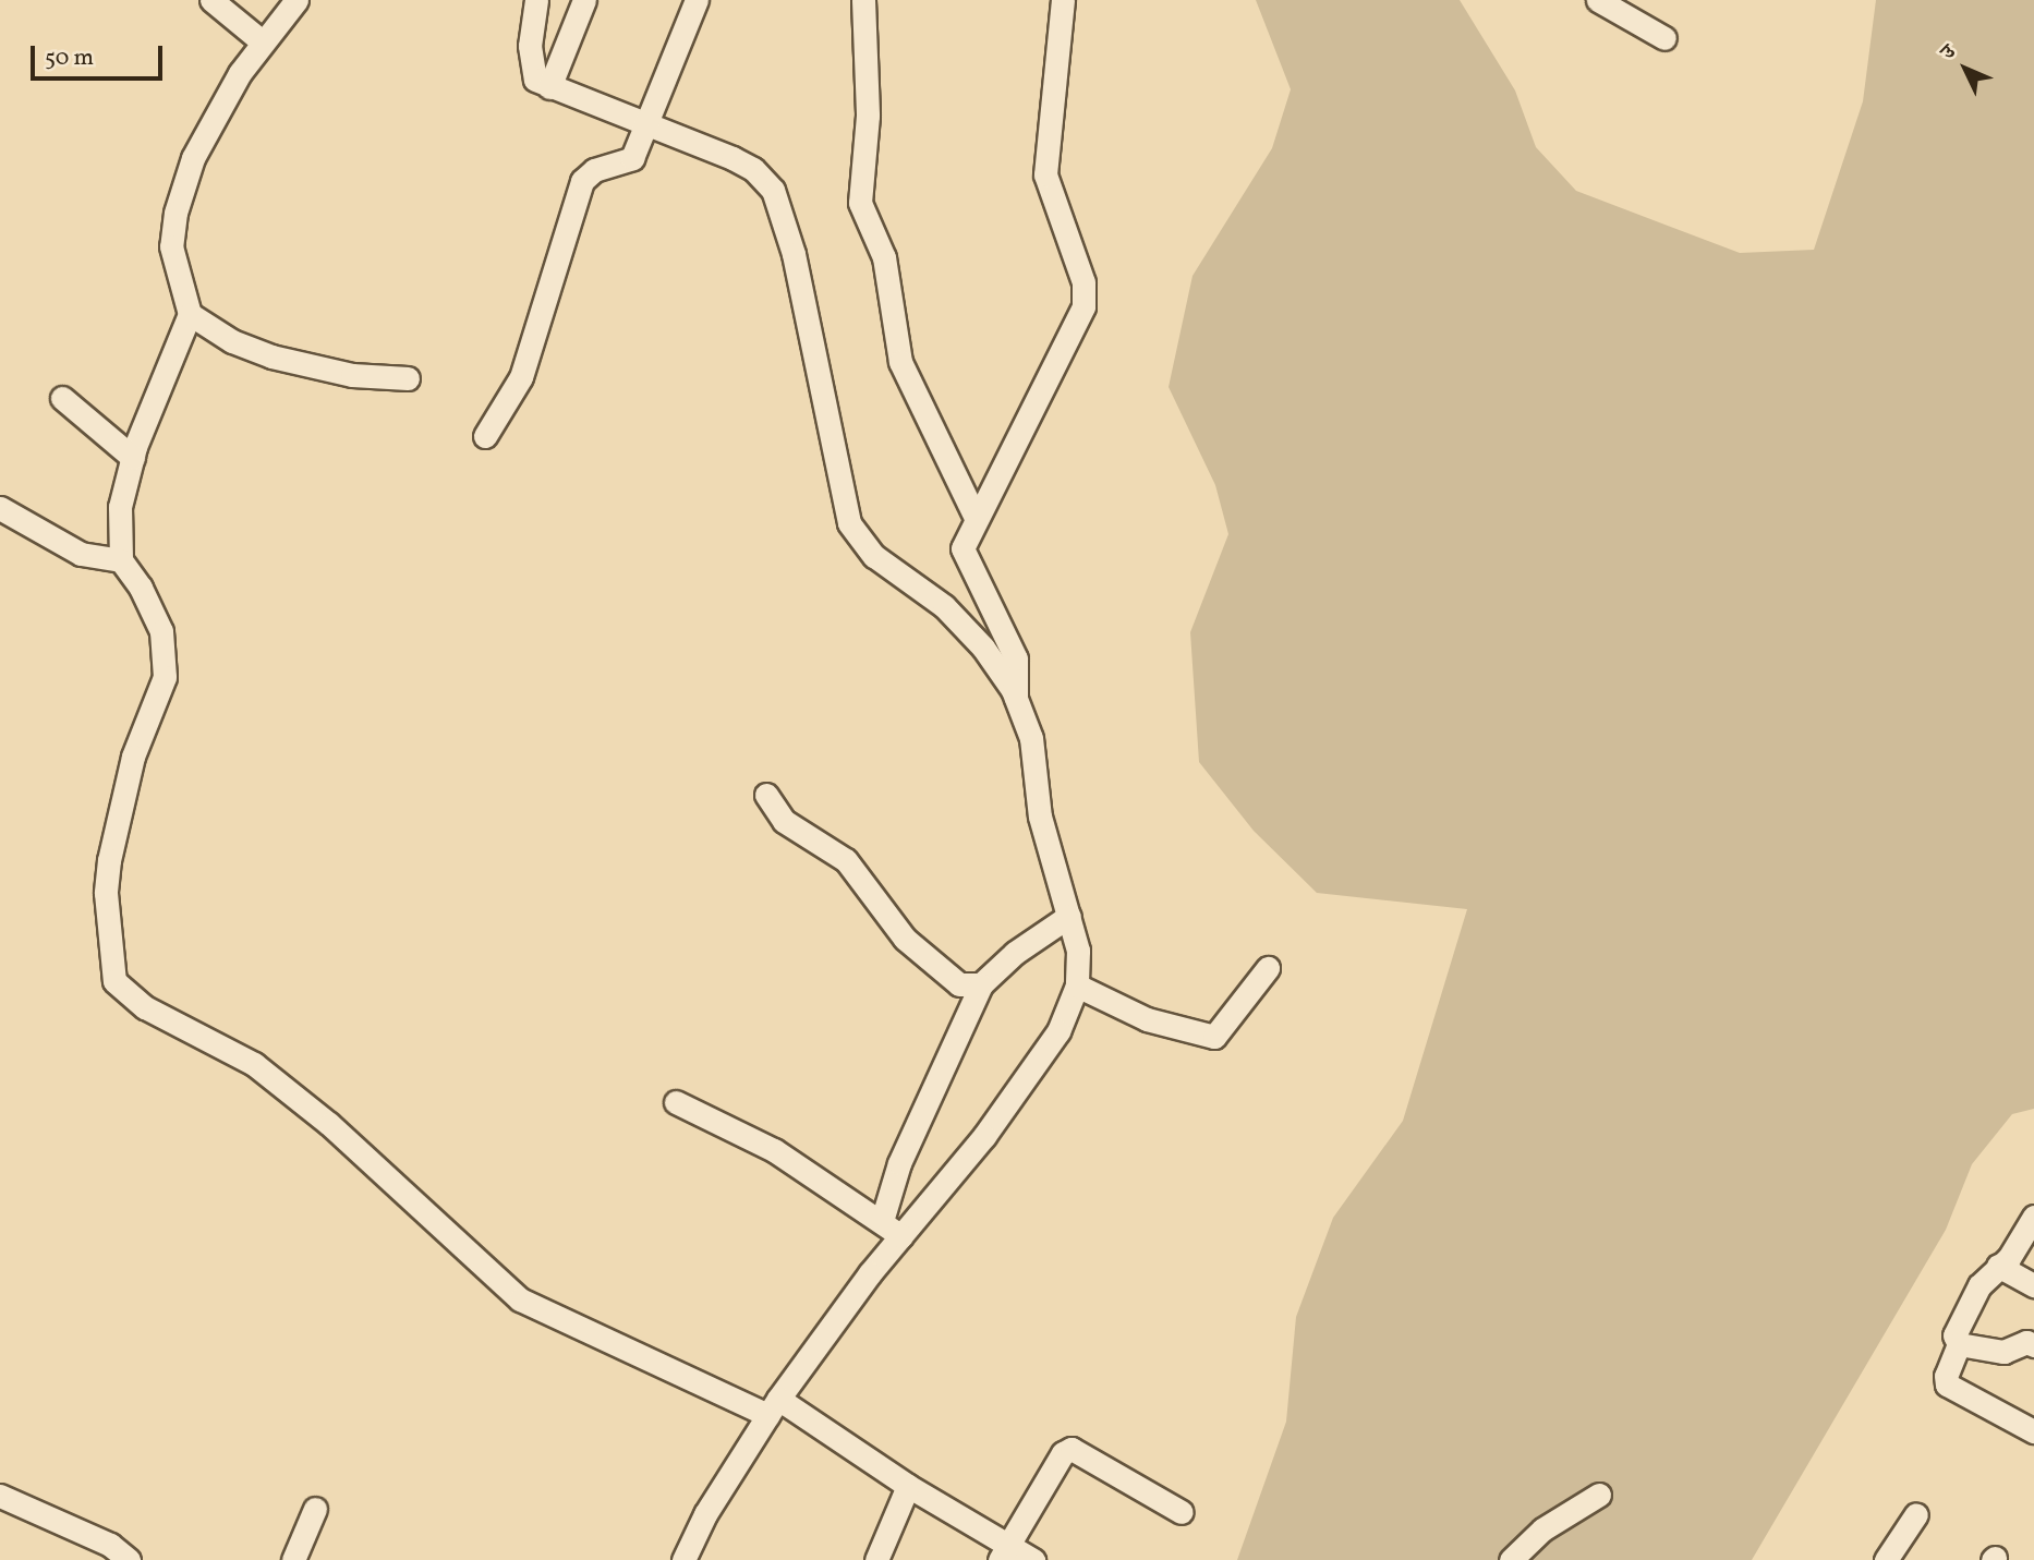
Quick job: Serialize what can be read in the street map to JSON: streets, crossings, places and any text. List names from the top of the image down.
{
  "scale_bar": "50 m",
  "north": "top left"
}
